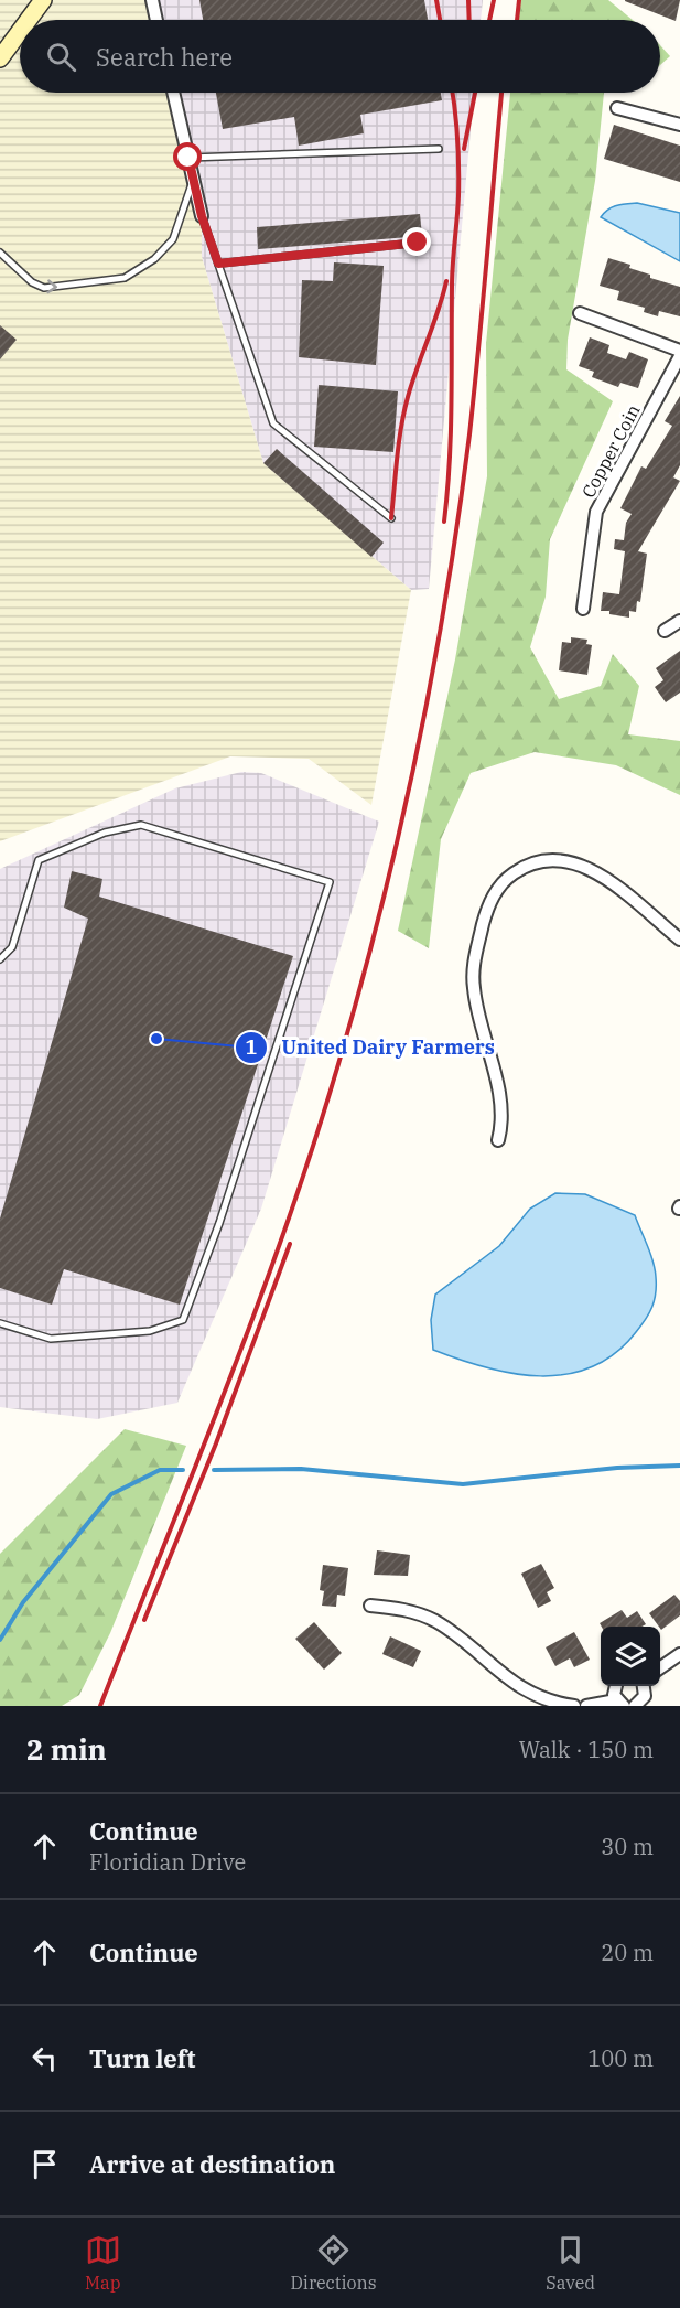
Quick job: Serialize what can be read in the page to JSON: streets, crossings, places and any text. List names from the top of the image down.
{
  "streets": {
    "street": ["Copper Coin"]
  },
  "places": ["United Dairy Farmers"],
  "page": {
    "search": "Search here",
    "heading": ["2 min", "Walk · 150 m"],
    "list": [
      ["Continue", "Floridian Drive", "30 m"],
      ["Continue", "20 m"],
      ["Turn left", "100 m"],
      "Arrive at destination"
    ],
    "nav": ["Map", "Directions", "Saved"]
  }
}
